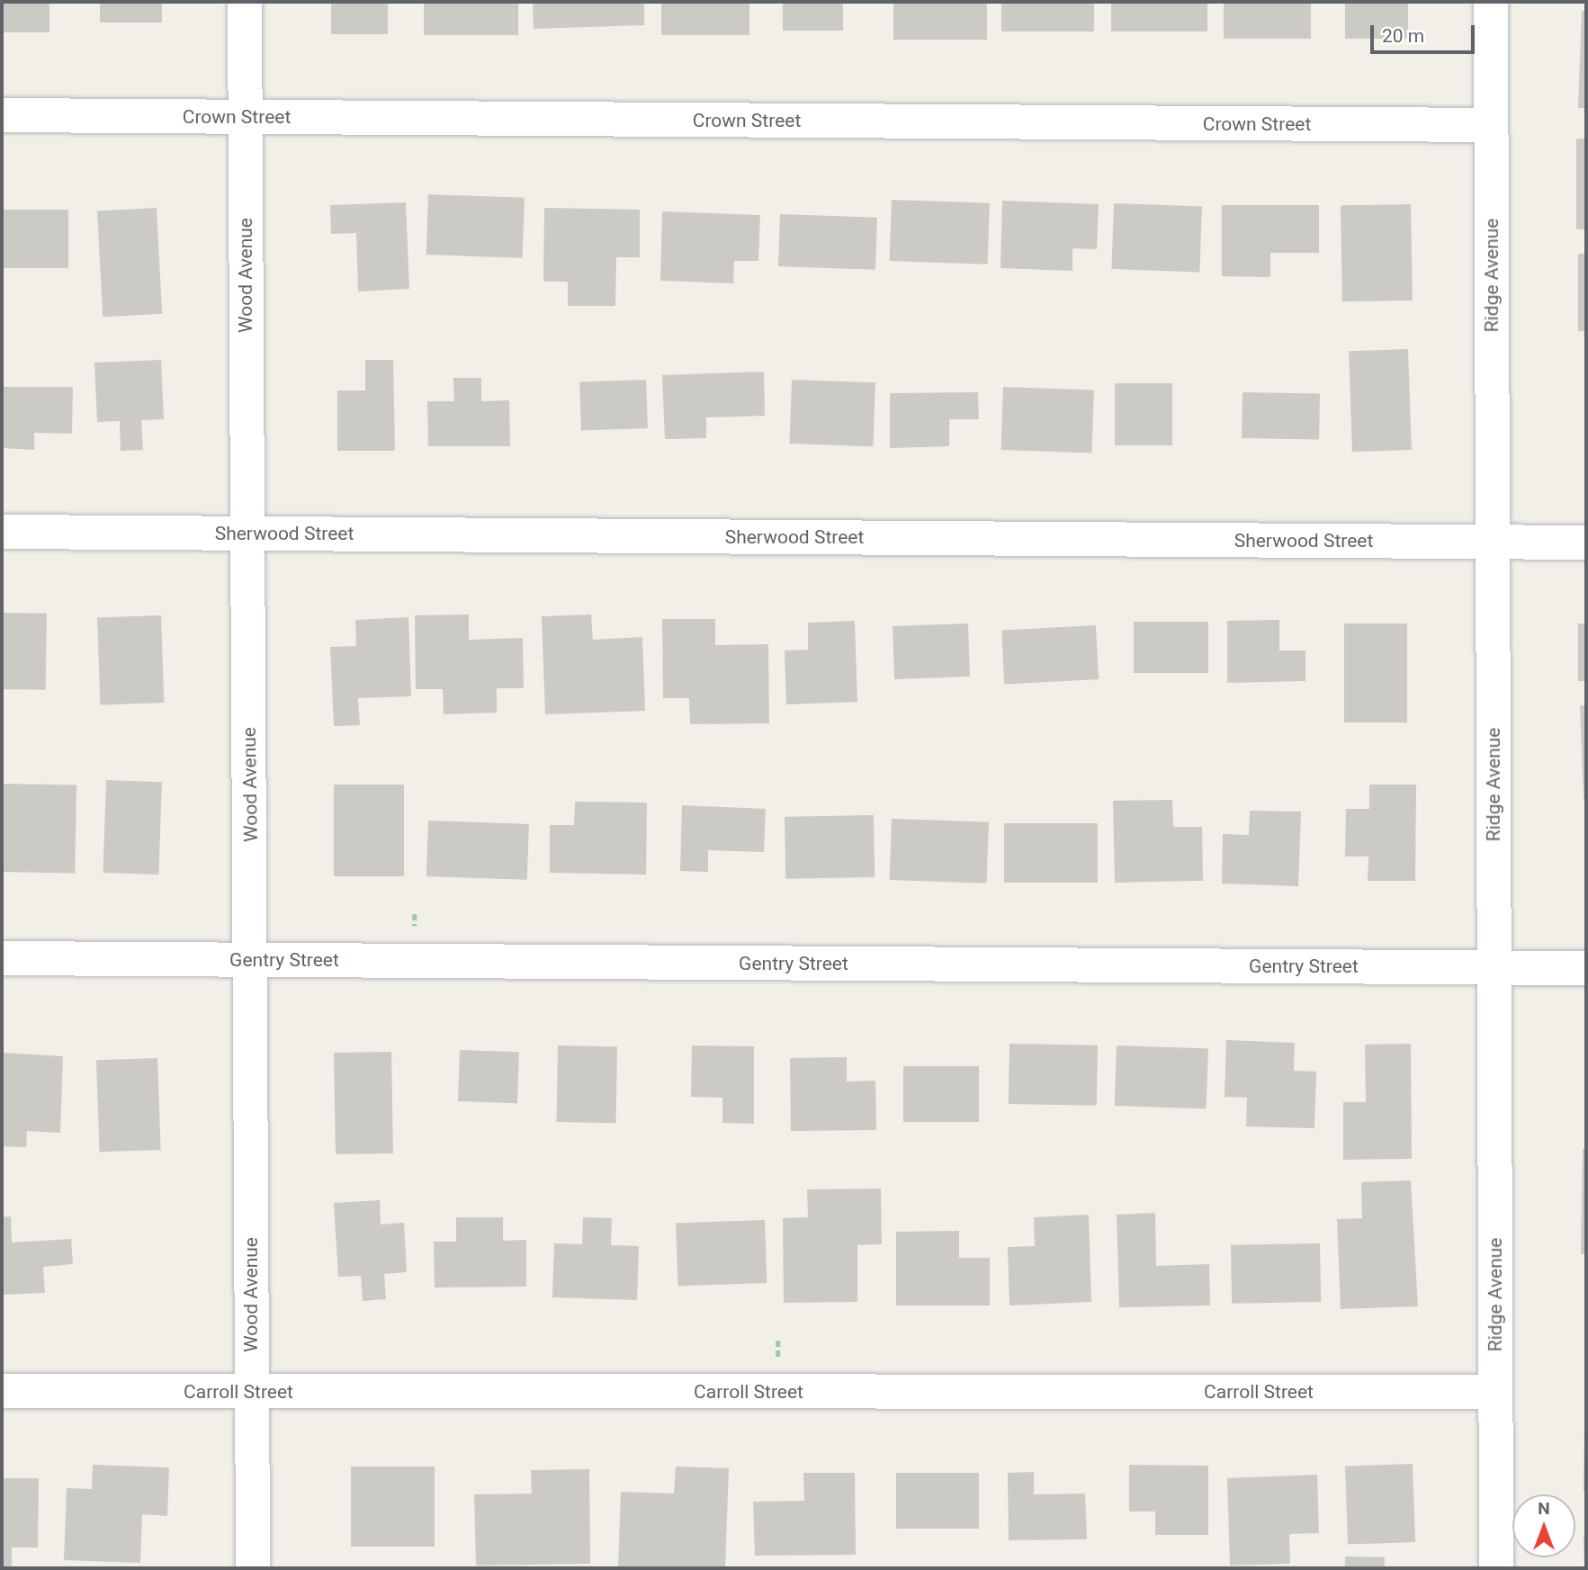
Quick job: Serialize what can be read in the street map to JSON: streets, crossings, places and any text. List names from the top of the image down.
{
  "streets": {
    "street": [
      "Crown Street",
      "Wood Avenue",
      "Ridge Avenue",
      "Sherwood Street",
      "Gentry Street",
      "Carroll Street"
    ]
  },
  "crossings": [
    ["Crown Street", "Wood Avenue"],
    ["Crown Street", "Ridge Avenue"],
    ["Wood Avenue", "Sherwood Street"],
    ["Wood Avenue", "Gentry Street"],
    ["Wood Avenue", "Carroll Street"],
    ["Ridge Avenue", "Sherwood Street"],
    ["Ridge Avenue", "Gentry Street"],
    ["Ridge Avenue", "Carroll Street"]
  ],
  "scale_bar": "20 m",
  "north": "top"
}
